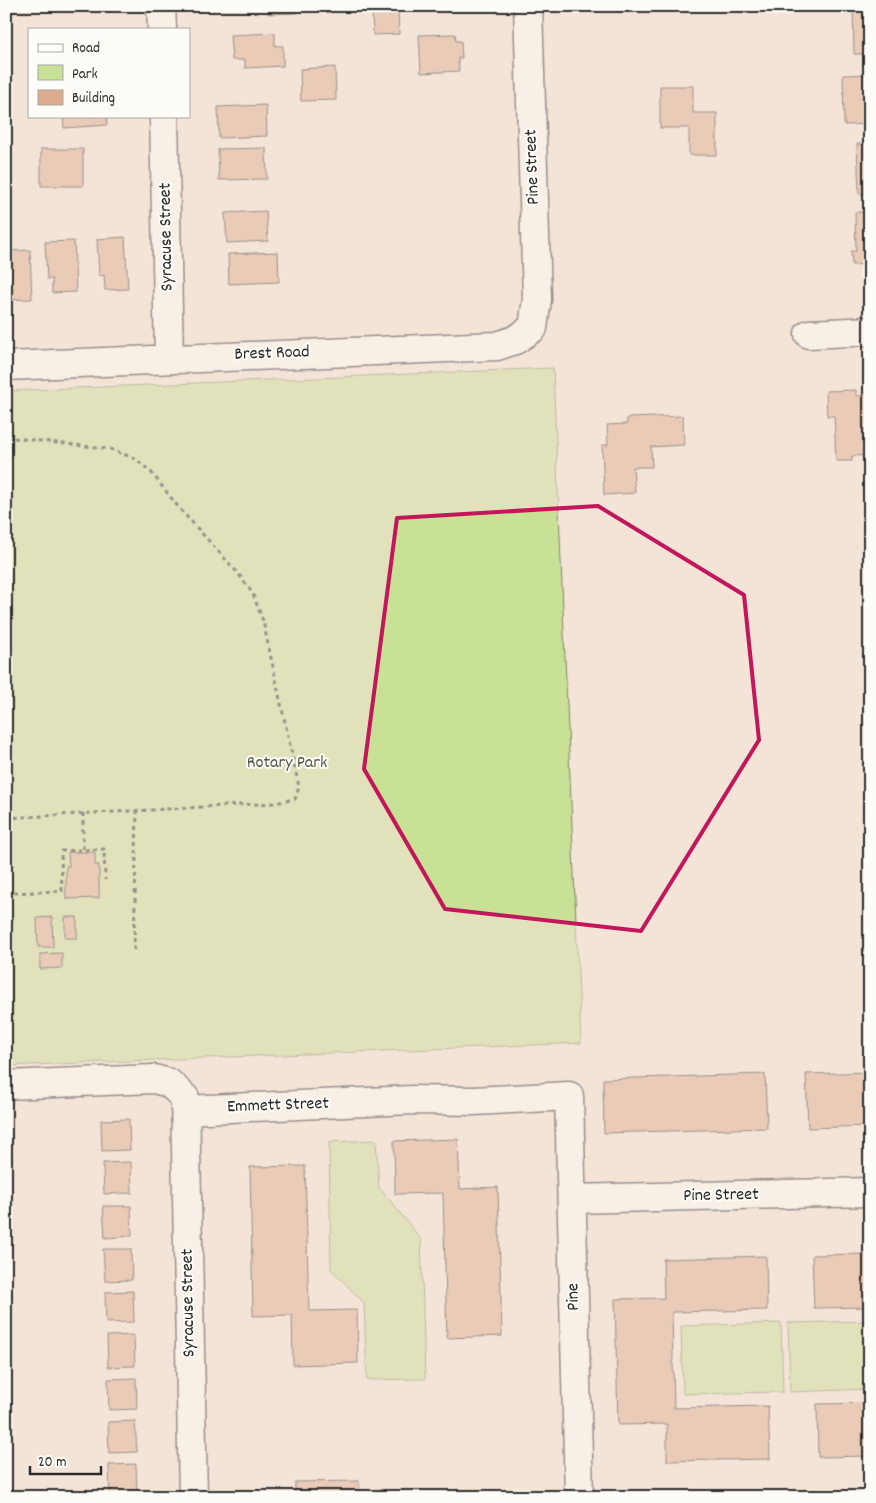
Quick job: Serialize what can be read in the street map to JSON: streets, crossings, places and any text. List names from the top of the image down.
{
  "streets": {
    "street": [
      "Pine Street",
      "Syracuse Street",
      "Brest Road",
      "Emmett Street",
      "Pine"
    ]
  },
  "crossings": [
    ["Pine Street", "Brest Road"],
    ["Pine Street", "Pine"],
    ["Syracuse Street", "Brest Road"],
    ["Syracuse Street", "Emmett Street"],
    ["Emmett Street", "Pine"]
  ],
  "parks": ["Rotary Park"],
  "legend": ["Road", "Park", "Building"],
  "scale_bar": "20 m"
}
